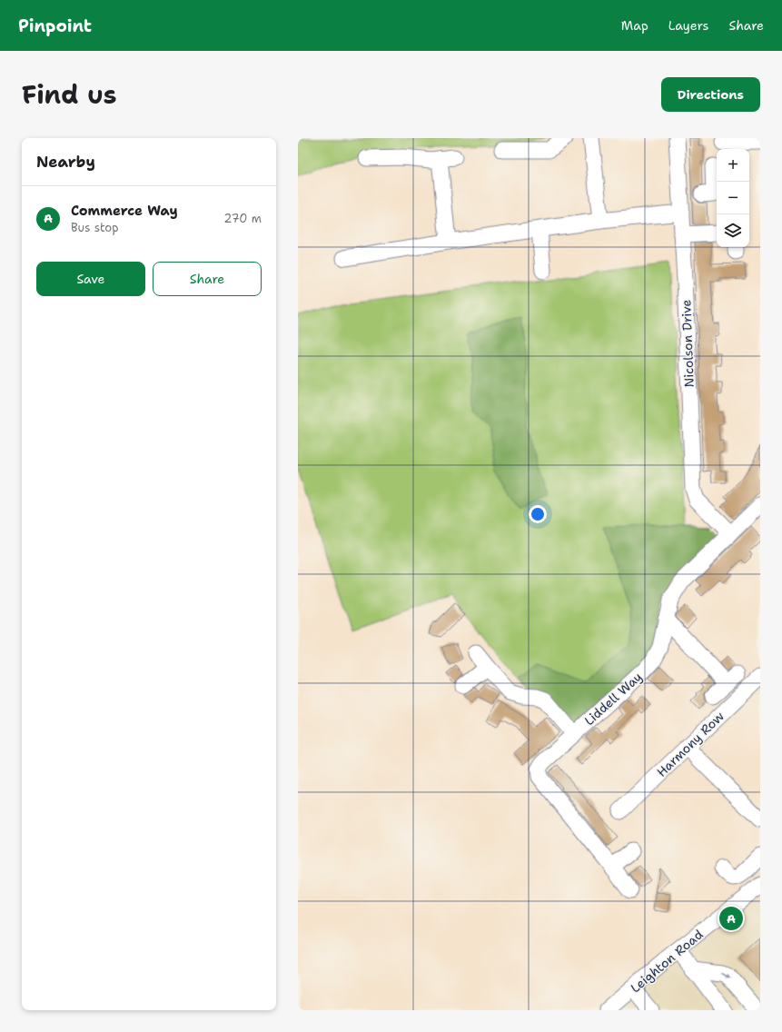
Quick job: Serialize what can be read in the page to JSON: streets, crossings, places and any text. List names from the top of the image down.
{
  "streets": {
    "street": [
      "Nicolson Drive",
      "Liddell Way",
      "Harmony Row",
      "Leighton Road"
    ]
  },
  "crossings": [
    ["Nicolson Drive", "Liddell Way"]
  ],
  "page": {
    "header": "Pinpoint",
    "nav": ["Map", "Layers", "Share"],
    "title": "Find us",
    "buttons": [
      "Directions",
      ["Save", "Share"]
    ],
    "heading": "Nearby",
    "map_buttons": ["+", "−"],
    "list": [
      {
        "mark": "A",
        "name": "Commerce Way",
        "note": "Bus stop",
        "value": "270 m"
      }
    ],
    "pins": "A"
  }
}
